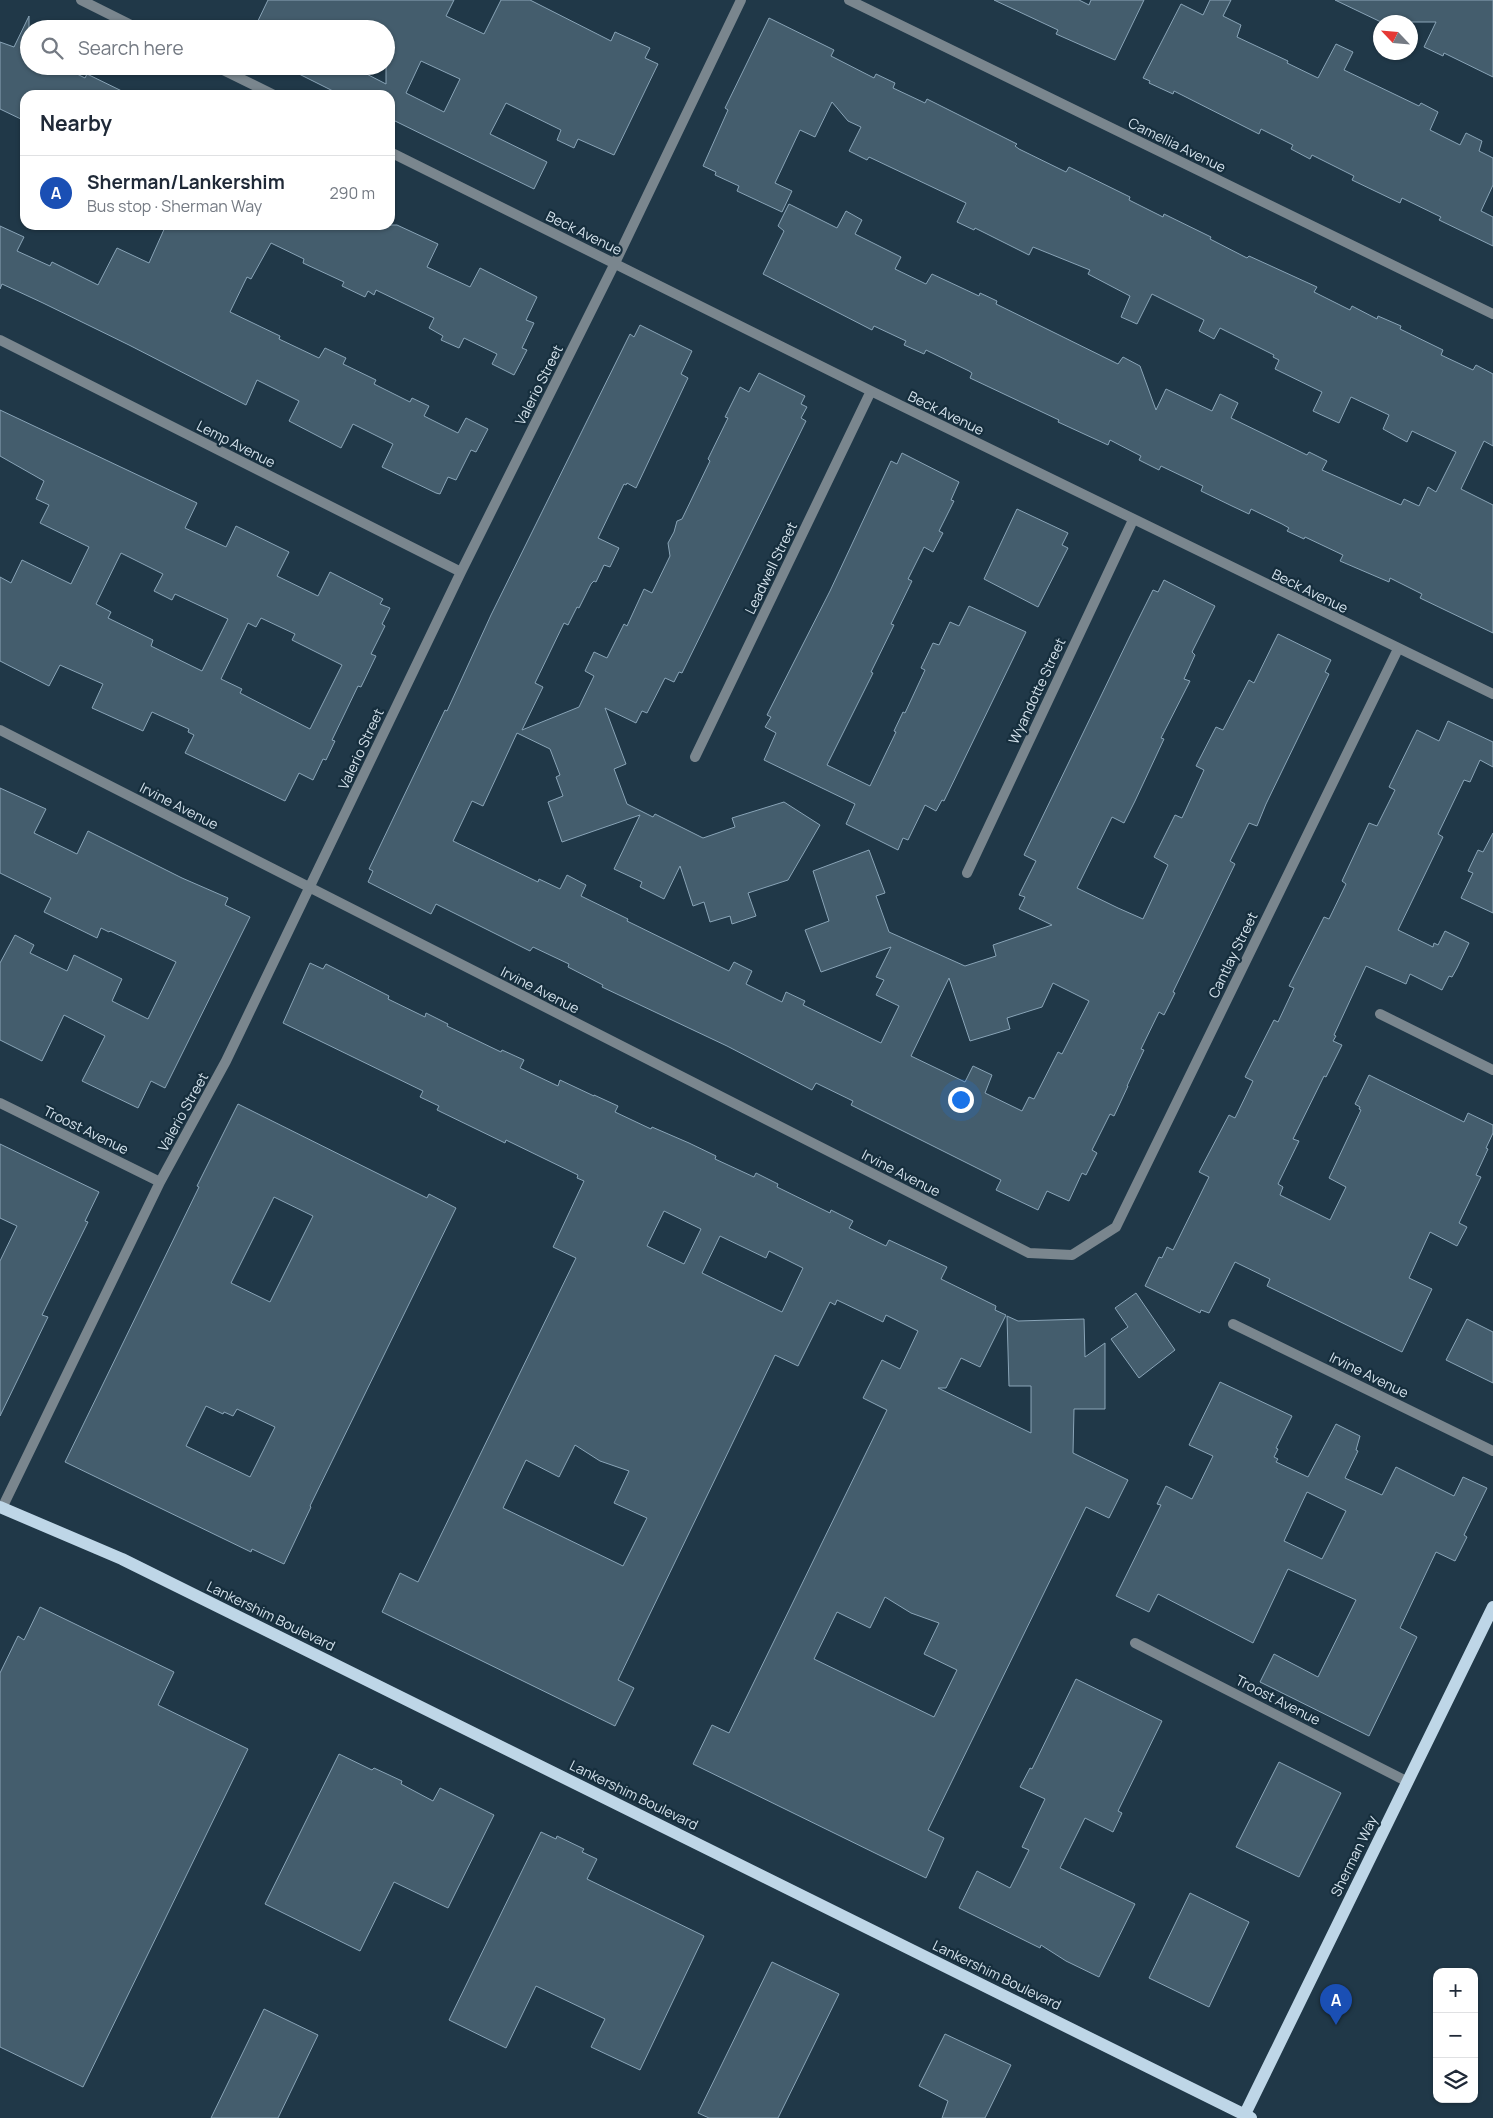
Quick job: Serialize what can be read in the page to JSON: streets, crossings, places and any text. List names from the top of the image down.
{
  "streets": {
    "main road": ["Lankershim Boulevard", "Sherman Way"],
    "street": [
      "Camellia Avenue",
      "Beck Avenue",
      "Valerio Street",
      "Lemp Avenue",
      "Leadwell Street",
      "Wyandotte Street",
      "Irvine Avenue",
      "Cantlay Street",
      "Troost Avenue"
    ]
  },
  "crossings": [
    ["Beck Avenue", "Valerio Street"],
    ["Beck Avenue", "Leadwell Street"],
    ["Beck Avenue", "Wyandotte Street"],
    ["Beck Avenue", "Cantlay Street"],
    ["Valerio Street", "Lemp Avenue"],
    ["Valerio Street", "Irvine Avenue"],
    ["Valerio Street", "Troost Avenue"],
    ["Valerio Street", "Lankershim Boulevard"],
    ["Irvine Avenue", "Cantlay Street"],
    ["Troost Avenue", "Sherman Way"],
    ["Lankershim Boulevard", "Sherman Way"]
  ],
  "north": "top left",
  "page": {
    "search": "Search here",
    "heading": "Nearby",
    "list": [
      {
        "mark": "A",
        "name": "Sherman/Lankershim",
        "note": "Bus stop · Sherman Way",
        "value": "290 m"
      }
    ],
    "map_buttons": ["+", "−"],
    "pins": "A"
  }
}
